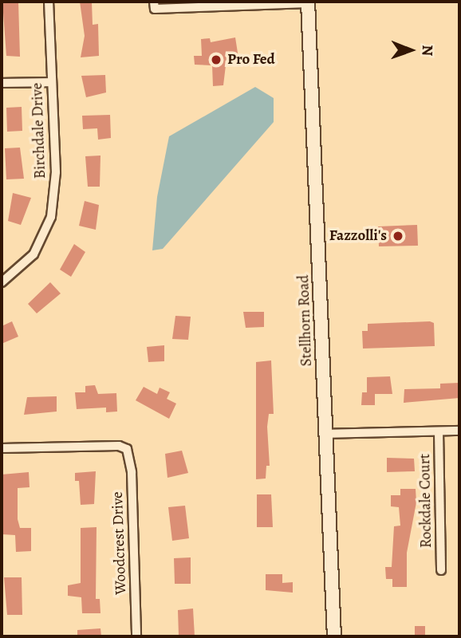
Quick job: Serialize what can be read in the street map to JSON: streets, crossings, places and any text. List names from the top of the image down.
{
  "streets": {
    "main road": ["Stellhorn Road"],
    "street": ["Birchdale Drive", "Rockdale Court", "Woodcrest Drive"]
  },
  "places": ["Pro Fed", "Fazzolli's"],
  "north": "right"
}
